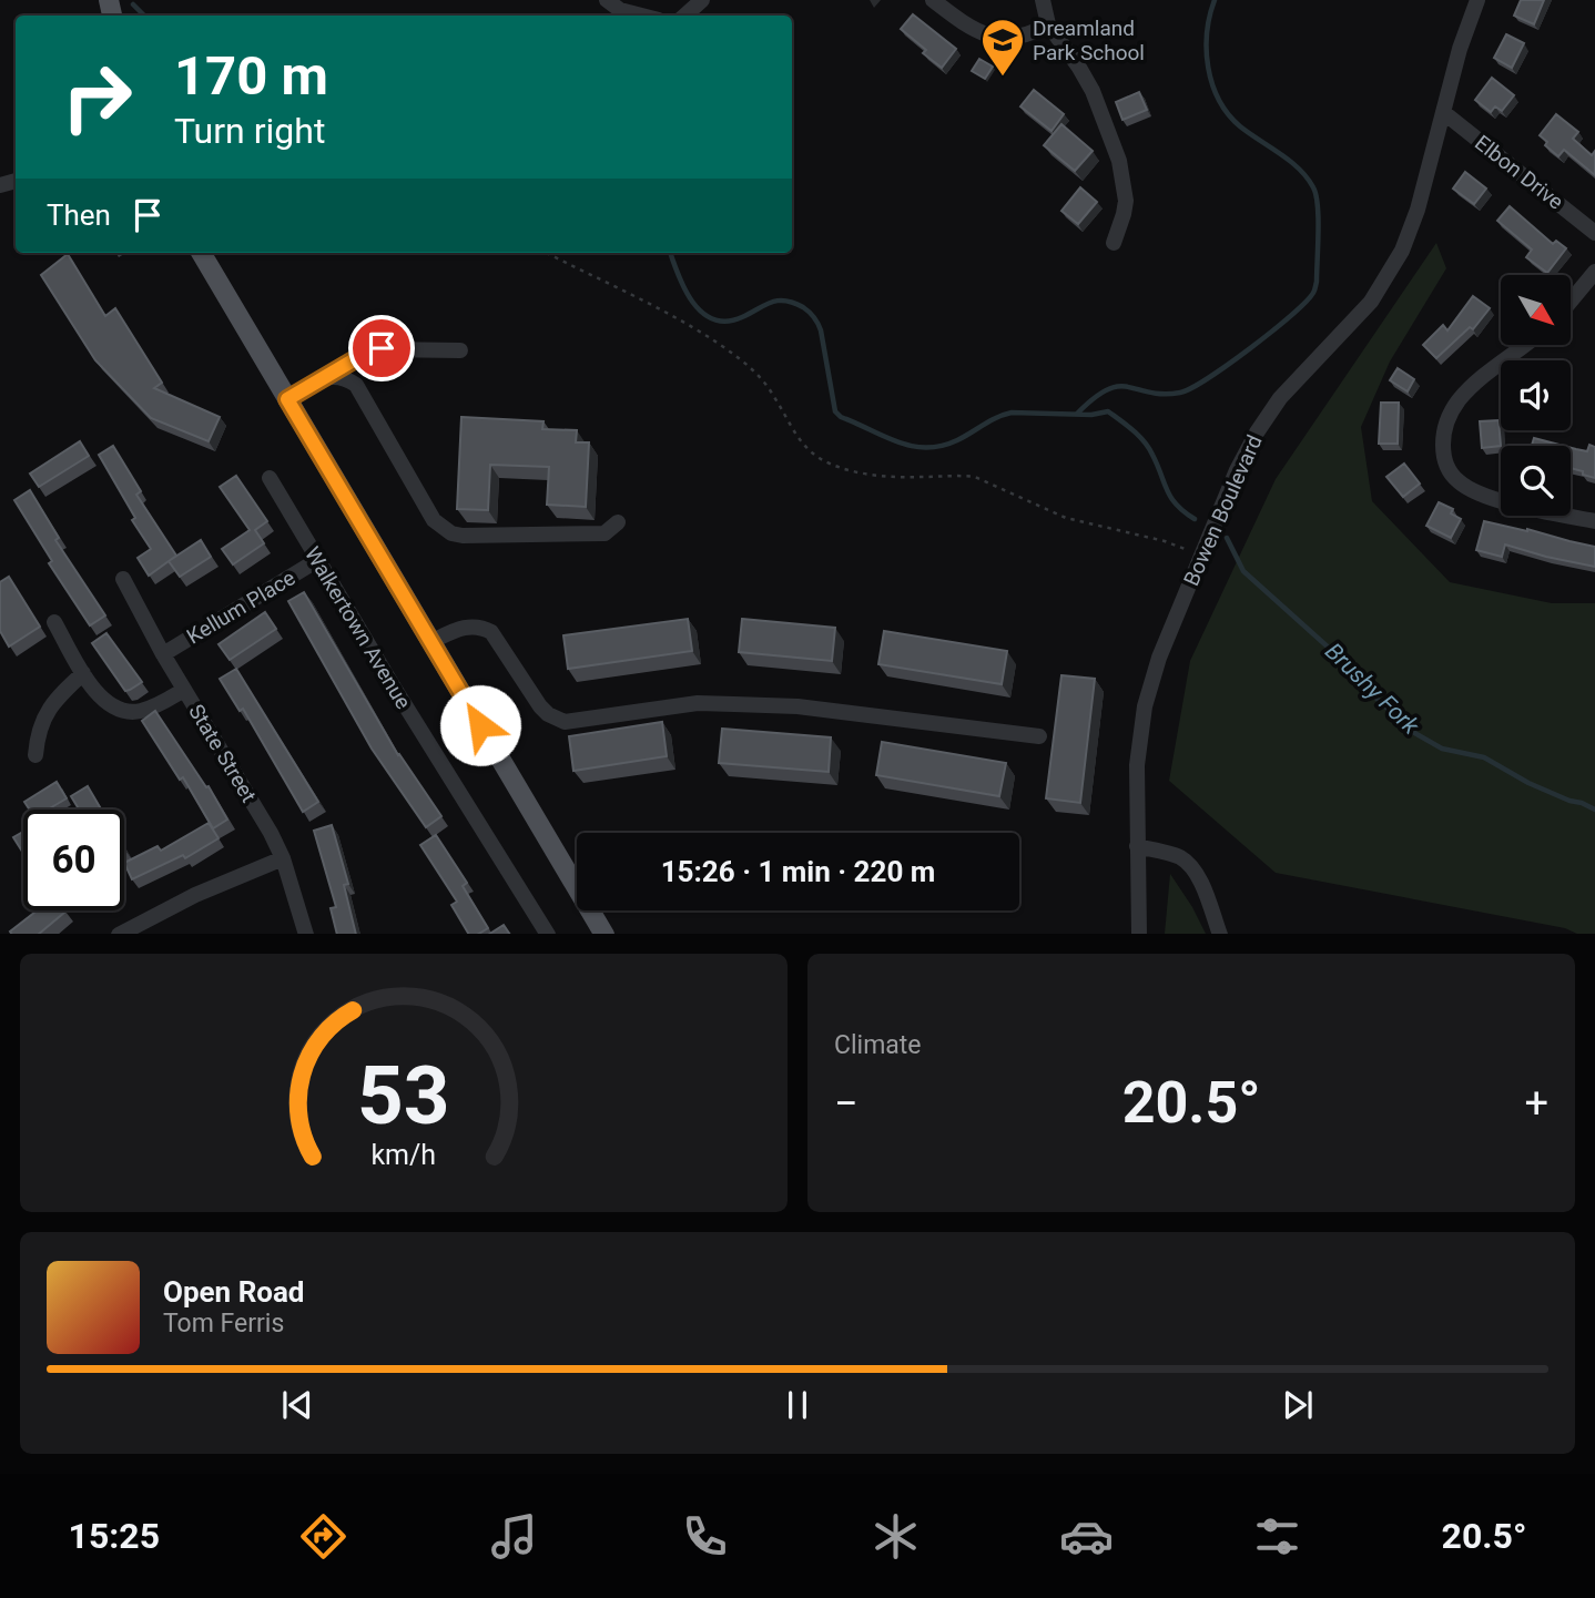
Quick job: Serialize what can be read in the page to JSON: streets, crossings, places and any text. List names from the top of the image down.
{
  "streets": {
    "street": [
      "Elbon Drive",
      "Bowen Boulevard",
      "Kellum Place",
      "Walkertown Avenue",
      "State Street"
    ]
  },
  "crossings": [
    ["Elbon Drive", "Bowen Boulevard"],
    ["Kellum Place", "Walkertown Avenue"],
    ["Kellum Place", "State Street"]
  ],
  "water": ["Brushy Fork"],
  "places": {
    "school or university": ["Dreamland Park School"]
  },
  "north": "bottom right",
  "page": {
    "turn": ["170 m", "Turn right"],
    "then": "Then",
    "limit": "60",
    "trip": "15:26 · 1 min · 220 m",
    "tile": "Climate",
    "heat": ["−", "20.5°", "+"],
    "song": ["Open Road", "Tom Ferris"],
    "tabs": ["15:25", "20.5°"],
    "gauge": ["53", "km/h"]
  }
}
